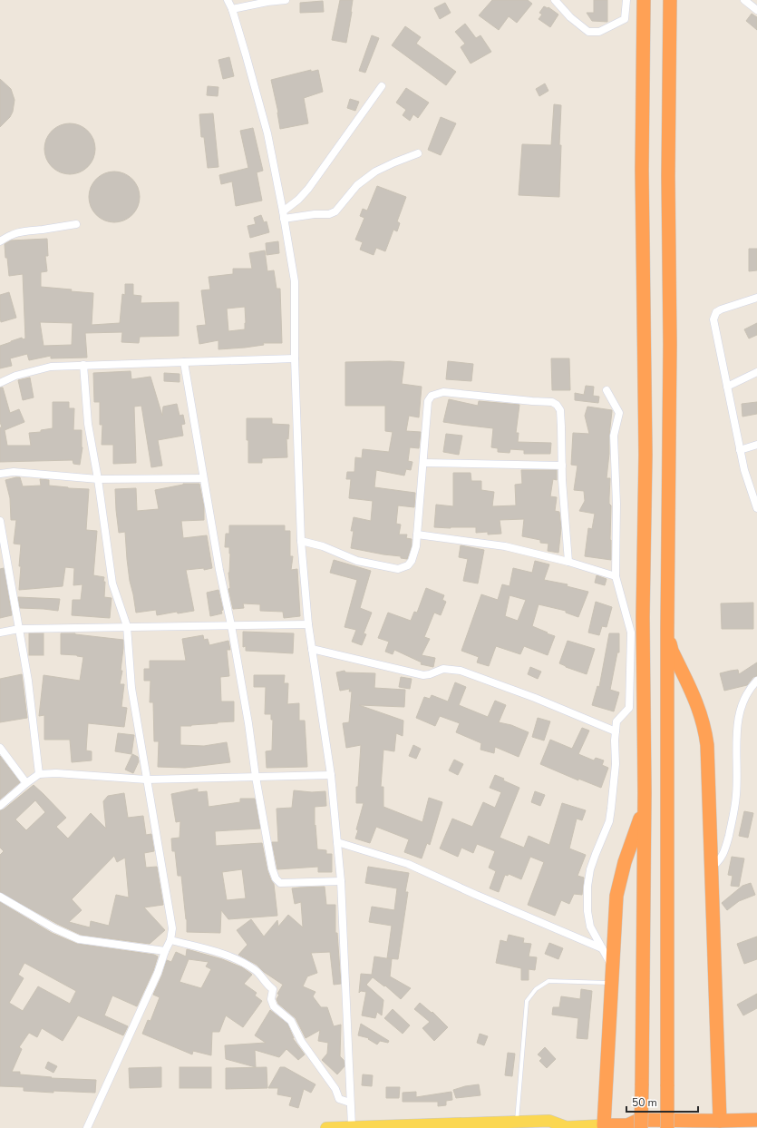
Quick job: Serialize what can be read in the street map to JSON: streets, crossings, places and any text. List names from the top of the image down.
{
  "scale_bar": "50 m"
}
